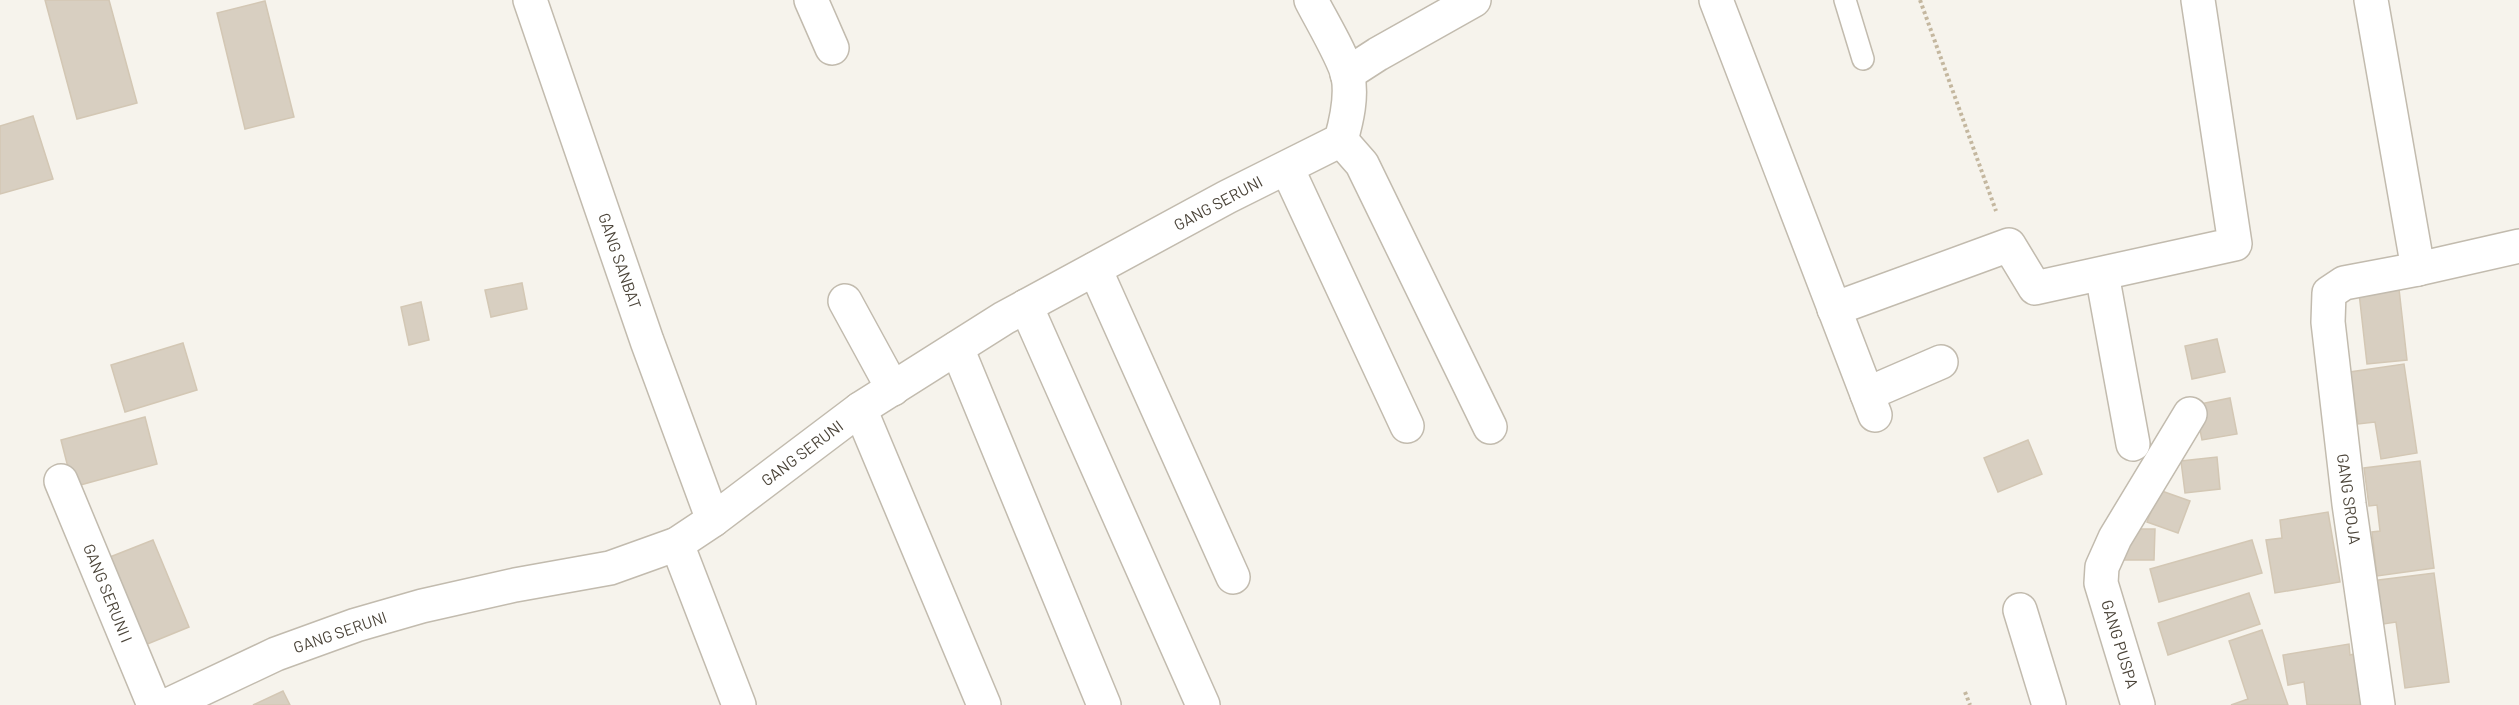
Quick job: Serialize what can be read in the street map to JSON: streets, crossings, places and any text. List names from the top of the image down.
{
  "streets": {
    "street": [
      "GANG SERUNI",
      "GANG SANBAT",
      "GANG SROJA",
      "GANG SERUNI I",
      "GANG PUSPA"
    ]
  },
  "crossings": [
    ["GANG SERUNI", "GANG SANBAT"]
  ]
}
